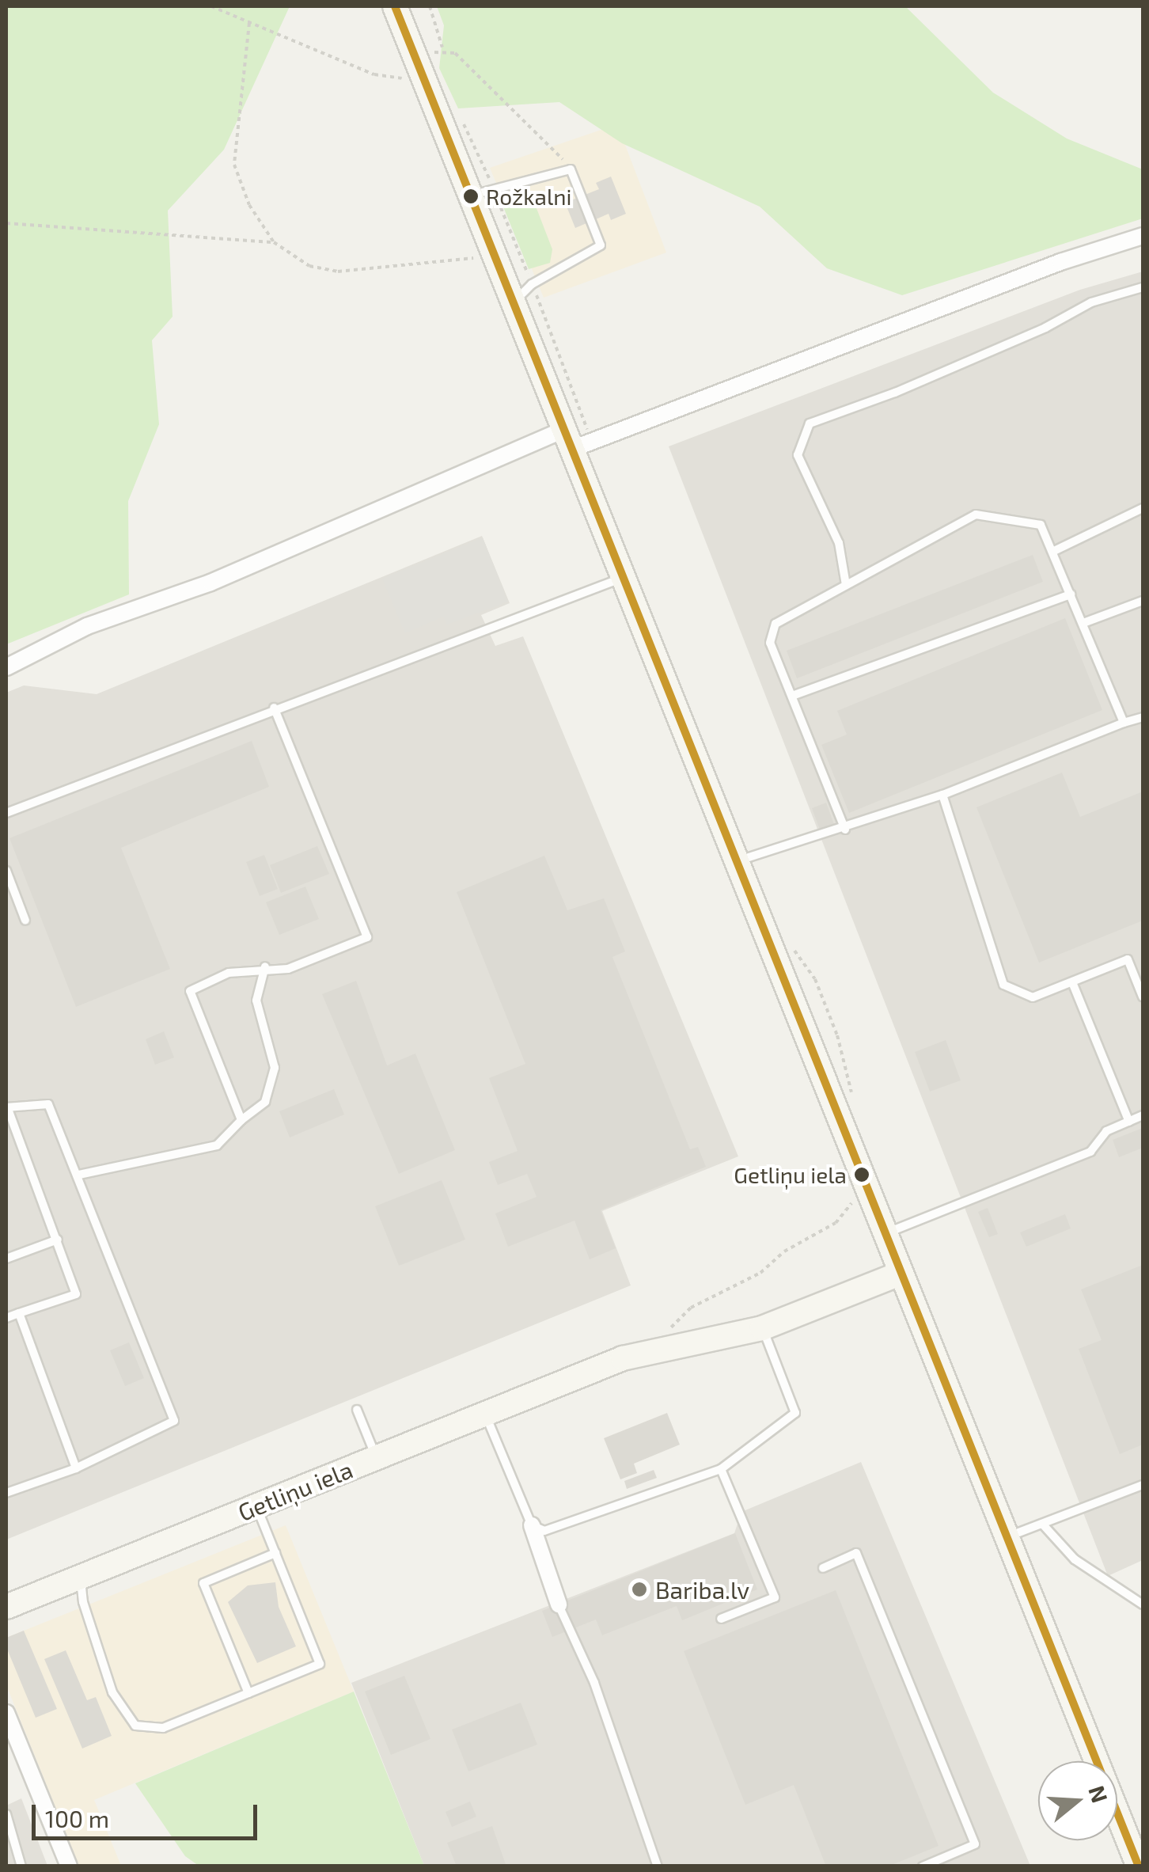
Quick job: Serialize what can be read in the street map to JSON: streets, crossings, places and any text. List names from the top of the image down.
{
  "streets": {
    "main road": ["Getliņu iela"]
  },
  "places": ["Rožkalni", "Getliņu iela", "Bariba.lv"],
  "scale_bar": "100 m",
  "north": "right"
}
